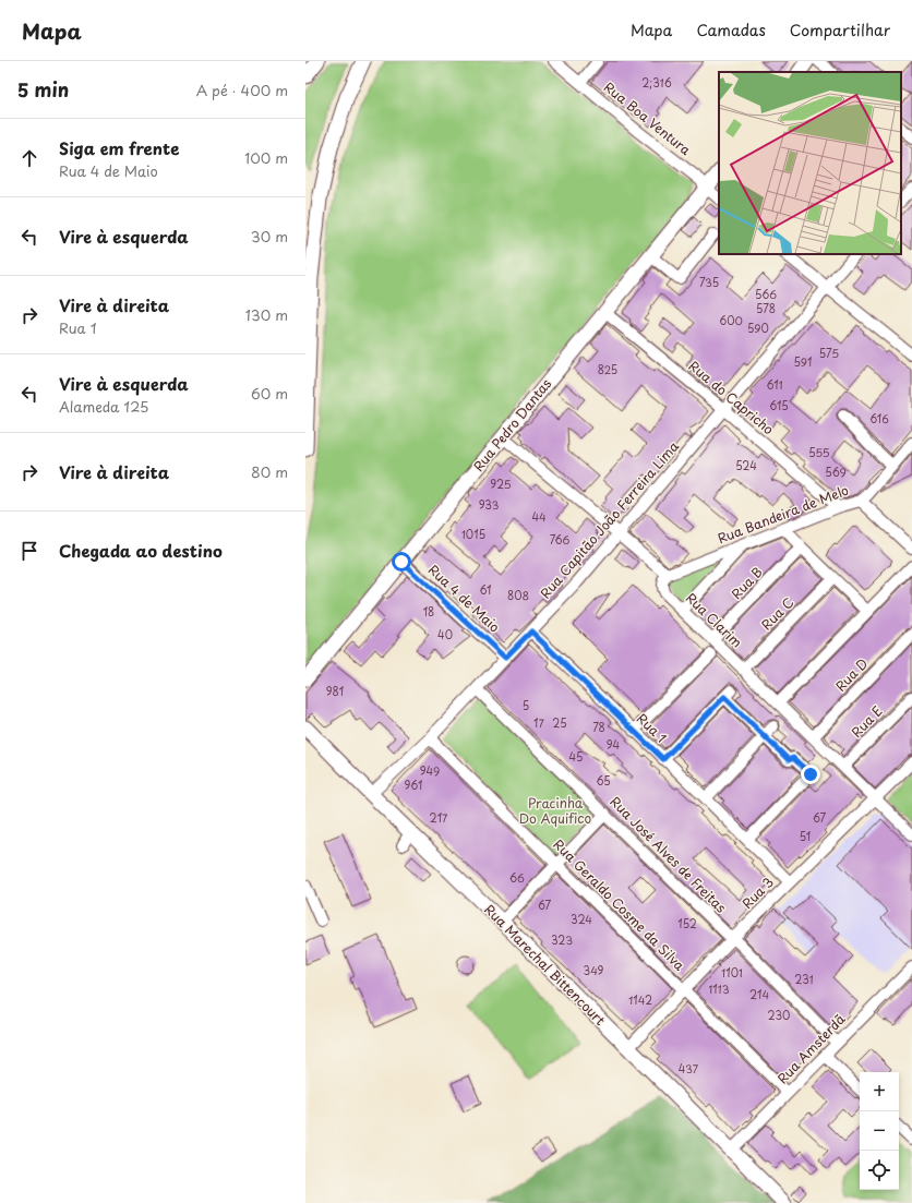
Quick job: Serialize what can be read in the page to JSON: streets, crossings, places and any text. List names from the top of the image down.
{
  "streets": {
    "main road": ["Rua Pedro Dantas", "Rua Marechal Bittencourt"],
    "street": [
      "Rua Boa Ventura",
      "Rua do Capricho",
      "Rua Bandeira de Melo",
      "Rua Capitão João Ferreira Lima",
      "Rua B",
      "Rua 4 de Maio",
      "Rua C",
      "Rua Clarim",
      "Rua D",
      "Rua E",
      "Rua 1",
      "Rua José Alves de Freitas",
      "Rua 3",
      "Rua Geraldo Cosme da Silva",
      "Rua Amsterdã"
    ]
  },
  "crossings": [
    ["Rua Boa Ventura", "Rua Pedro Dantas"],
    ["Rua do Capricho", "Rua Pedro Dantas"],
    ["Rua do Capricho", "Rua Bandeira de Melo"],
    ["Rua do Capricho", "Rua Capitão João Ferreira Lima"],
    ["Rua Pedro Dantas", "Rua 4 de Maio"],
    ["Rua Bandeira de Melo", "Rua Clarim"],
    ["Rua Capitão João Ferreira Lima", "Rua 4 de Maio"],
    ["Rua Capitão João Ferreira Lima", "Rua 1"],
    ["Rua Capitão João Ferreira Lima", "Rua José Alves de Freitas"],
    ["Rua Capitão João Ferreira Lima", "Rua Geraldo Cosme da Silva"],
    ["Rua Capitão João Ferreira Lima", "Rua Marechal Bittencourt"],
    ["Rua B", "Rua Clarim"],
    ["Rua C", "Rua Clarim"],
    ["Rua Clarim", "Rua D"],
    ["Rua Clarim", "Rua E"],
    ["Rua Clarim", "Rua 3"],
    ["Rua 1", "Rua 3"],
    ["Rua José Alves de Freitas", "Rua 3"],
    ["Rua José Alves de Freitas", "Rua Amsterdã"],
    ["Rua 3", "Rua Geraldo Cosme da Silva"],
    ["Rua 3", "Rua Marechal Bittencourt"],
    ["Rua Geraldo Cosme da Silva", "Rua Amsterdã"],
    ["Rua Marechal Bittencourt", "Rua Amsterdã"]
  ],
  "parks": ["Pracinha Do Aquifico"],
  "house_numbers": [
    "2;316",
    "735",
    "566",
    "578",
    "600",
    "590",
    "575",
    "591",
    "825",
    "611",
    "615",
    "616",
    "555",
    "524",
    "569",
    "925",
    "933",
    "44",
    "1015",
    "766",
    "61",
    "808",
    "18",
    "40",
    "981",
    "5",
    "17",
    "25",
    "78",
    "94",
    "45",
    "949",
    "65",
    "961",
    "217",
    "67",
    "51",
    "66",
    "67",
    "324",
    "152",
    "323",
    "349",
    "1101",
    "231",
    "1113",
    "214",
    "1142",
    "230",
    "437"
  ],
  "page": {
    "header": "Mapa",
    "nav": ["Mapa", "Camadas", "Compartilhar"],
    "heading": ["5 min", "A pé · 400 m"],
    "list": [
      ["Siga em frente", "Rua 4 de Maio", "100 m"],
      ["Vire à esquerda", "30 m"],
      ["Vire à direita", "Rua 1", "130 m"],
      ["Vire à esquerda", "Alameda 125", "60 m"],
      ["Vire à direita", "80 m"],
      "Chegada ao destino"
    ],
    "map_buttons": ["+", "−"]
  }
}
